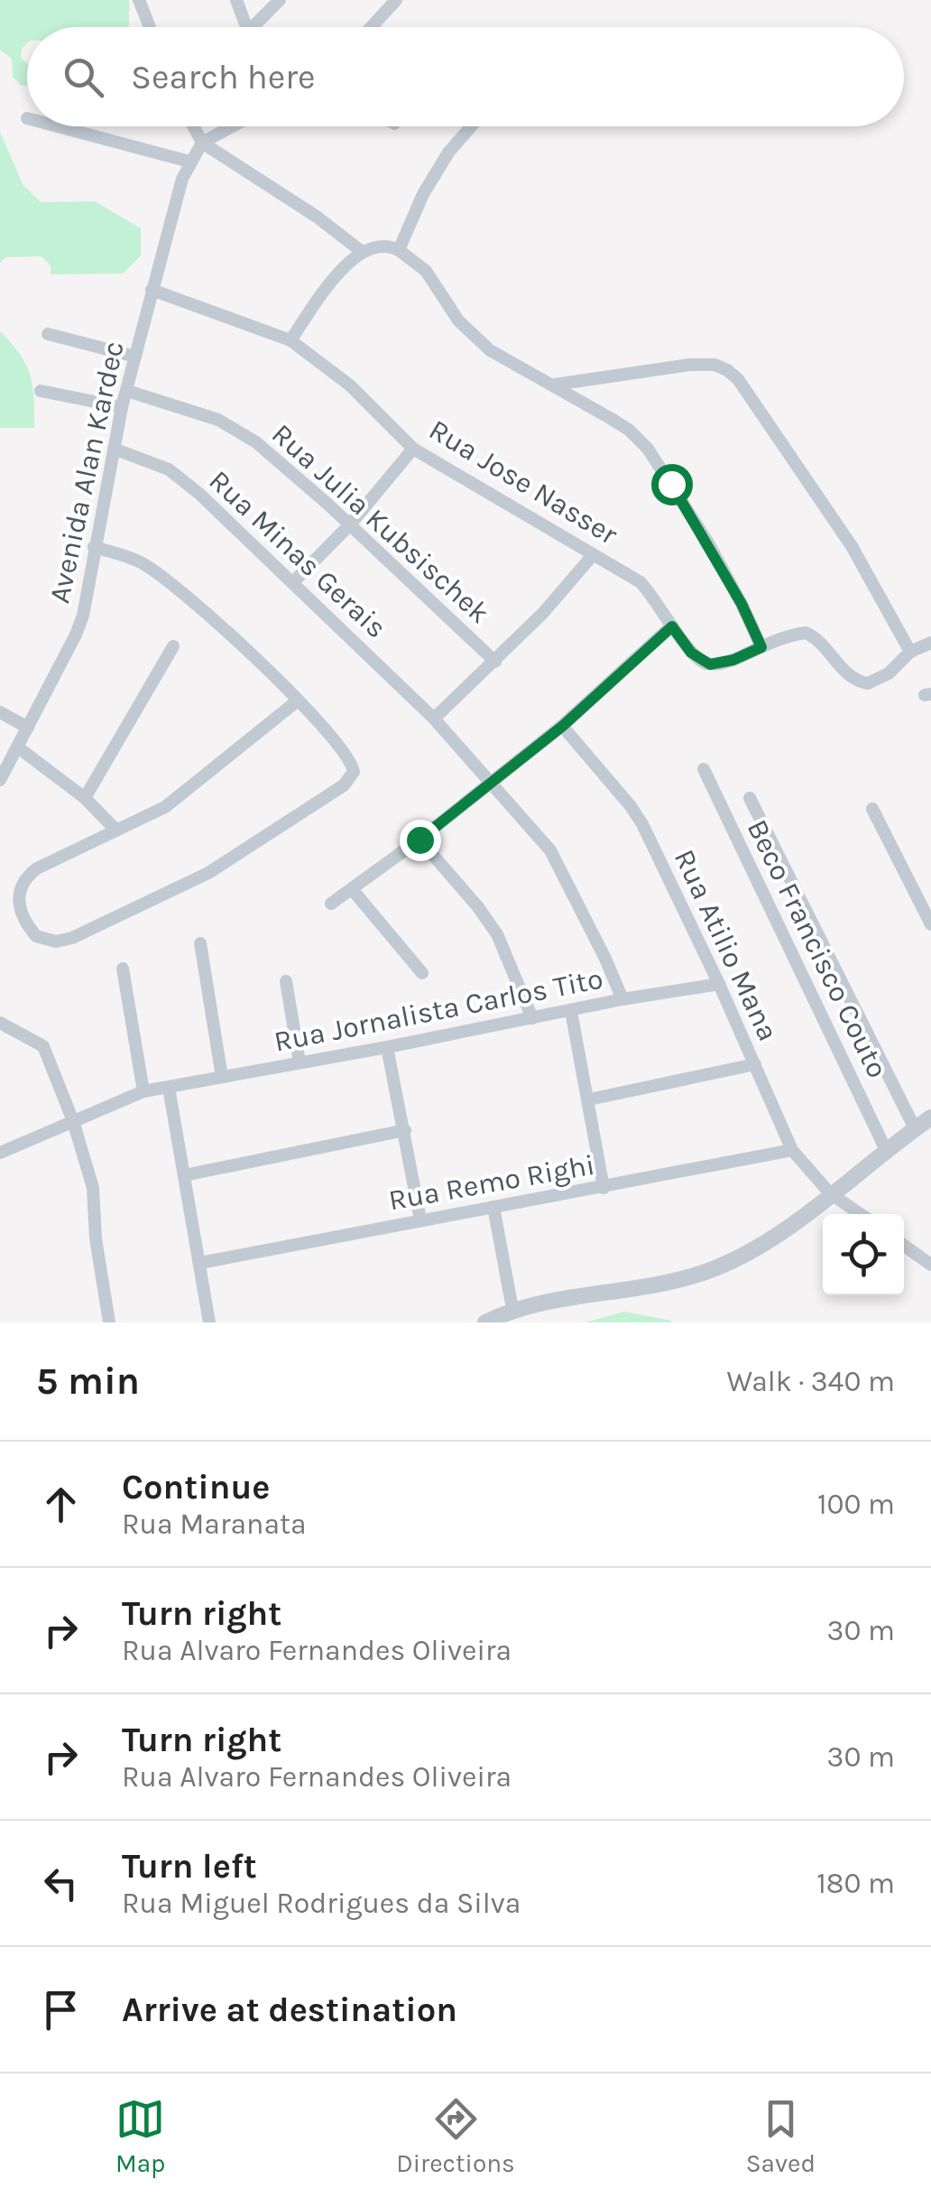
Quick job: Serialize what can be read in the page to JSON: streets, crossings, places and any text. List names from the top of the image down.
{
  "streets": {
    "street": [
      "Avenida Alan Kardec",
      "Rua Jose Nasser",
      "Rua Julia Kubsischek",
      "Rua Minas Gerais",
      "Rua Atilio Mana",
      "Beco Francisco Couto",
      "Rua Jornalista Carlos Tito",
      "Rua Remo Righi"
    ]
  },
  "crossings": [
    ["Avenida Alan Kardec", "Rua Jose Nasser"],
    ["Avenida Alan Kardec", "Rua Julia Kubsischek"],
    ["Avenida Alan Kardec", "Rua Minas Gerais"],
    ["Rua Minas Gerais", "Rua Jornalista Carlos Tito"],
    ["Rua Atilio Mana", "Rua Jornalista Carlos Tito"],
    ["Rua Atilio Mana", "Rua Remo Righi"]
  ],
  "page": {
    "search": "Search here",
    "heading": ["5 min", "Walk · 340 m"],
    "list": [
      ["Continue", "Rua Maranata", "100 m"],
      ["Turn right", "Rua Alvaro Fernandes Oliveira", "30 m"],
      ["Turn right", "Rua Alvaro Fernandes Oliveira", "30 m"],
      ["Turn left", "Rua Miguel Rodrigues da Silva", "180 m"],
      "Arrive at destination"
    ],
    "nav": ["Map", "Directions", "Saved"]
  }
}
